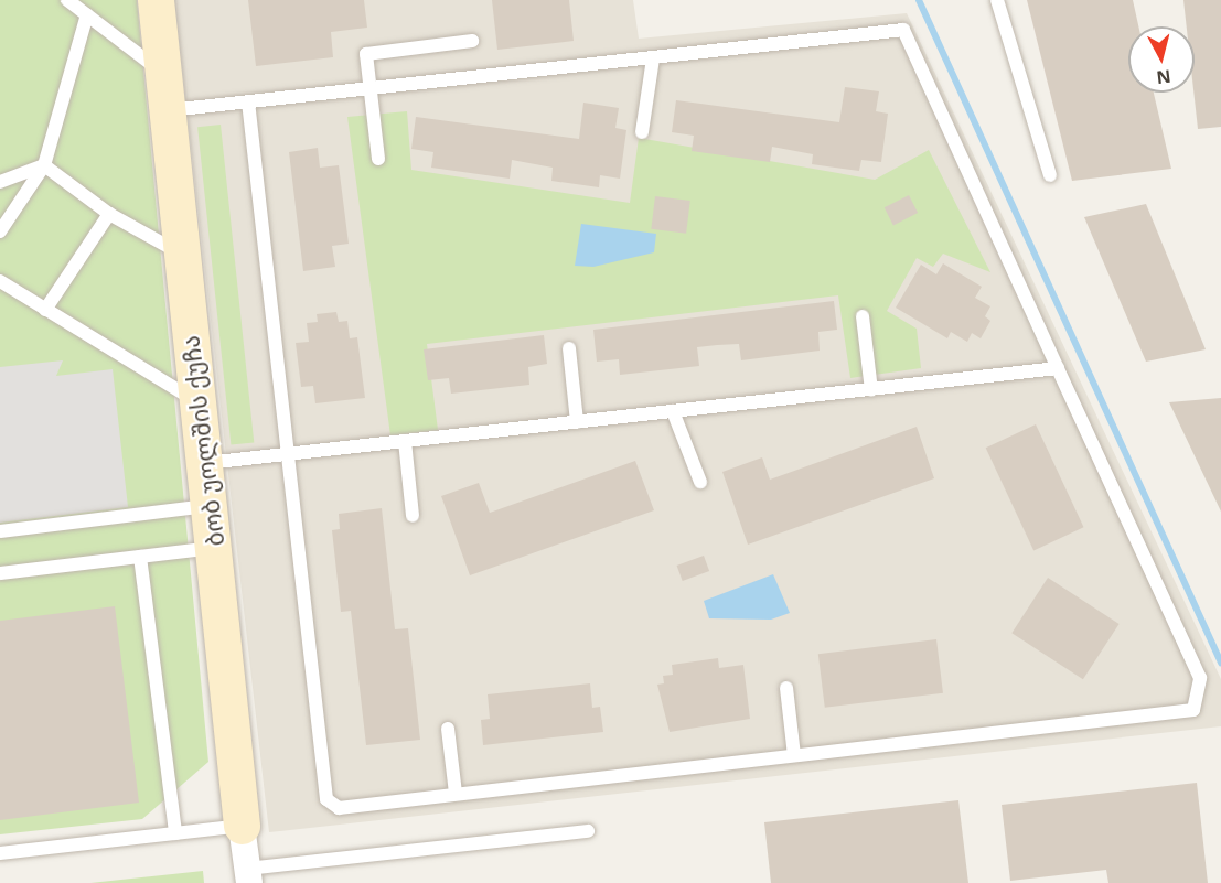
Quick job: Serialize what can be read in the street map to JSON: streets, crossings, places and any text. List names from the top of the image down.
{
  "streets": {
    "street": ["ბობ უოლშის ქუჩა"]
  },
  "north": "bottom"
}
